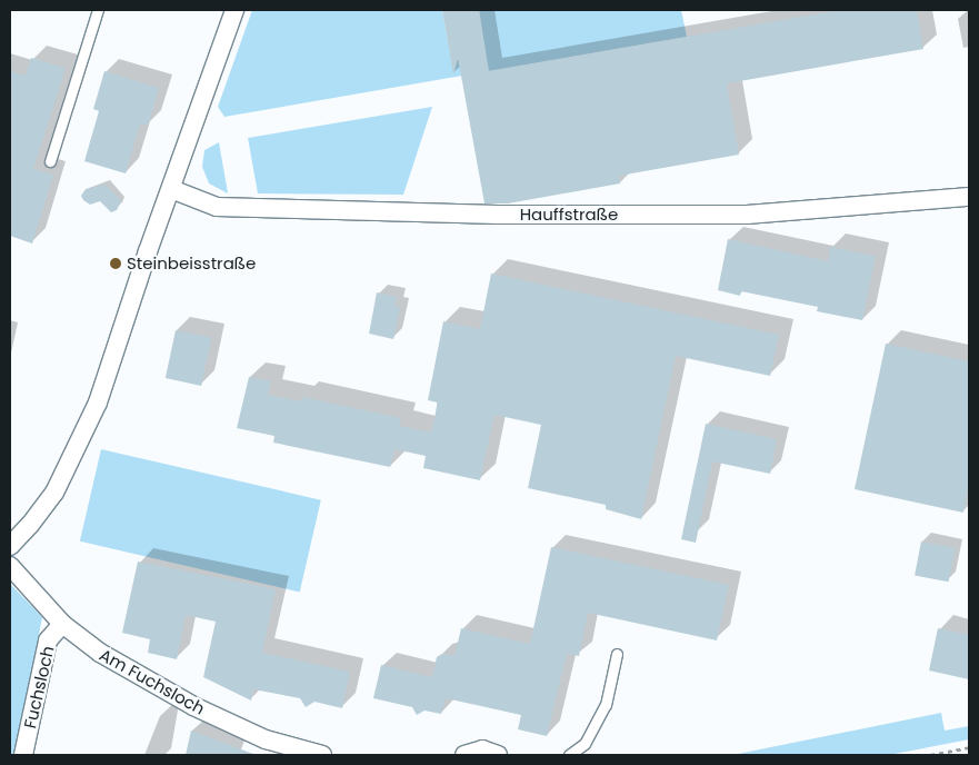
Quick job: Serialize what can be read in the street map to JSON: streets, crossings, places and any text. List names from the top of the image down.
{
  "streets": {
    "street": ["Hauffstraße", "Am Fuchsloch", "Fuchsloch"]
  },
  "crossings": [
    ["Am Fuchsloch", "Fuchsloch"]
  ],
  "places": ["Steinbeisstraße"]
}
